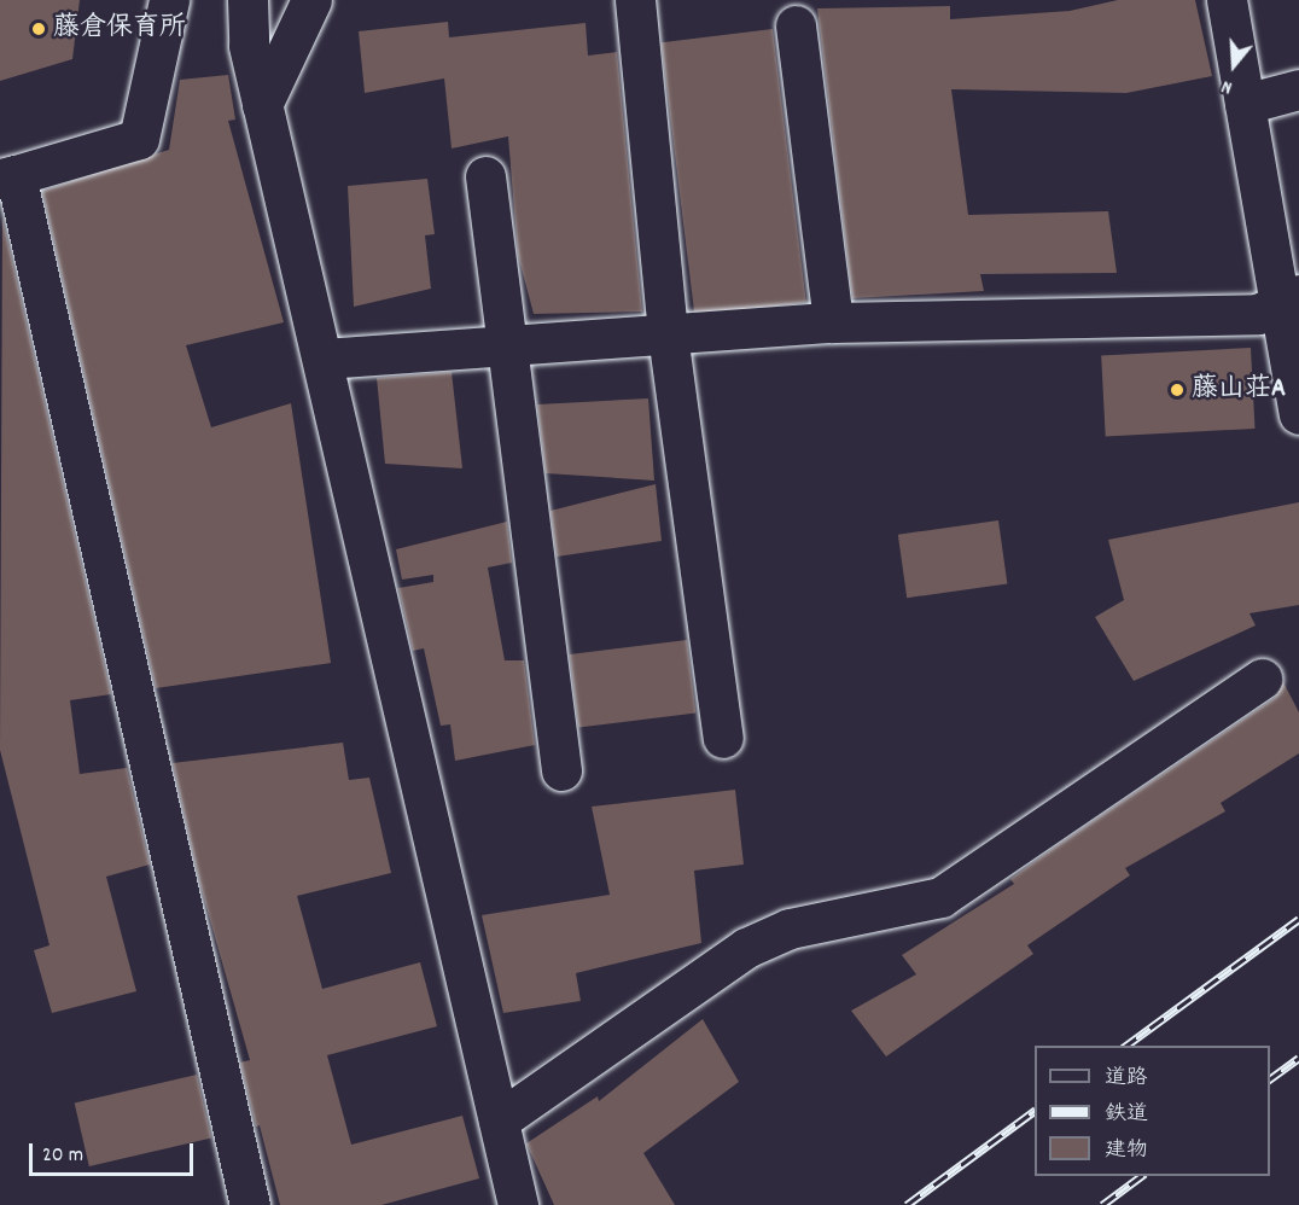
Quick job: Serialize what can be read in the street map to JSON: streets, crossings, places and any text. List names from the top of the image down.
{
  "places": ["藤倉保育所", "藤山荘A"],
  "legend": ["道路", "鉄道", "建物"],
  "scale_bar": "20 m",
  "north": "bottom"
}
